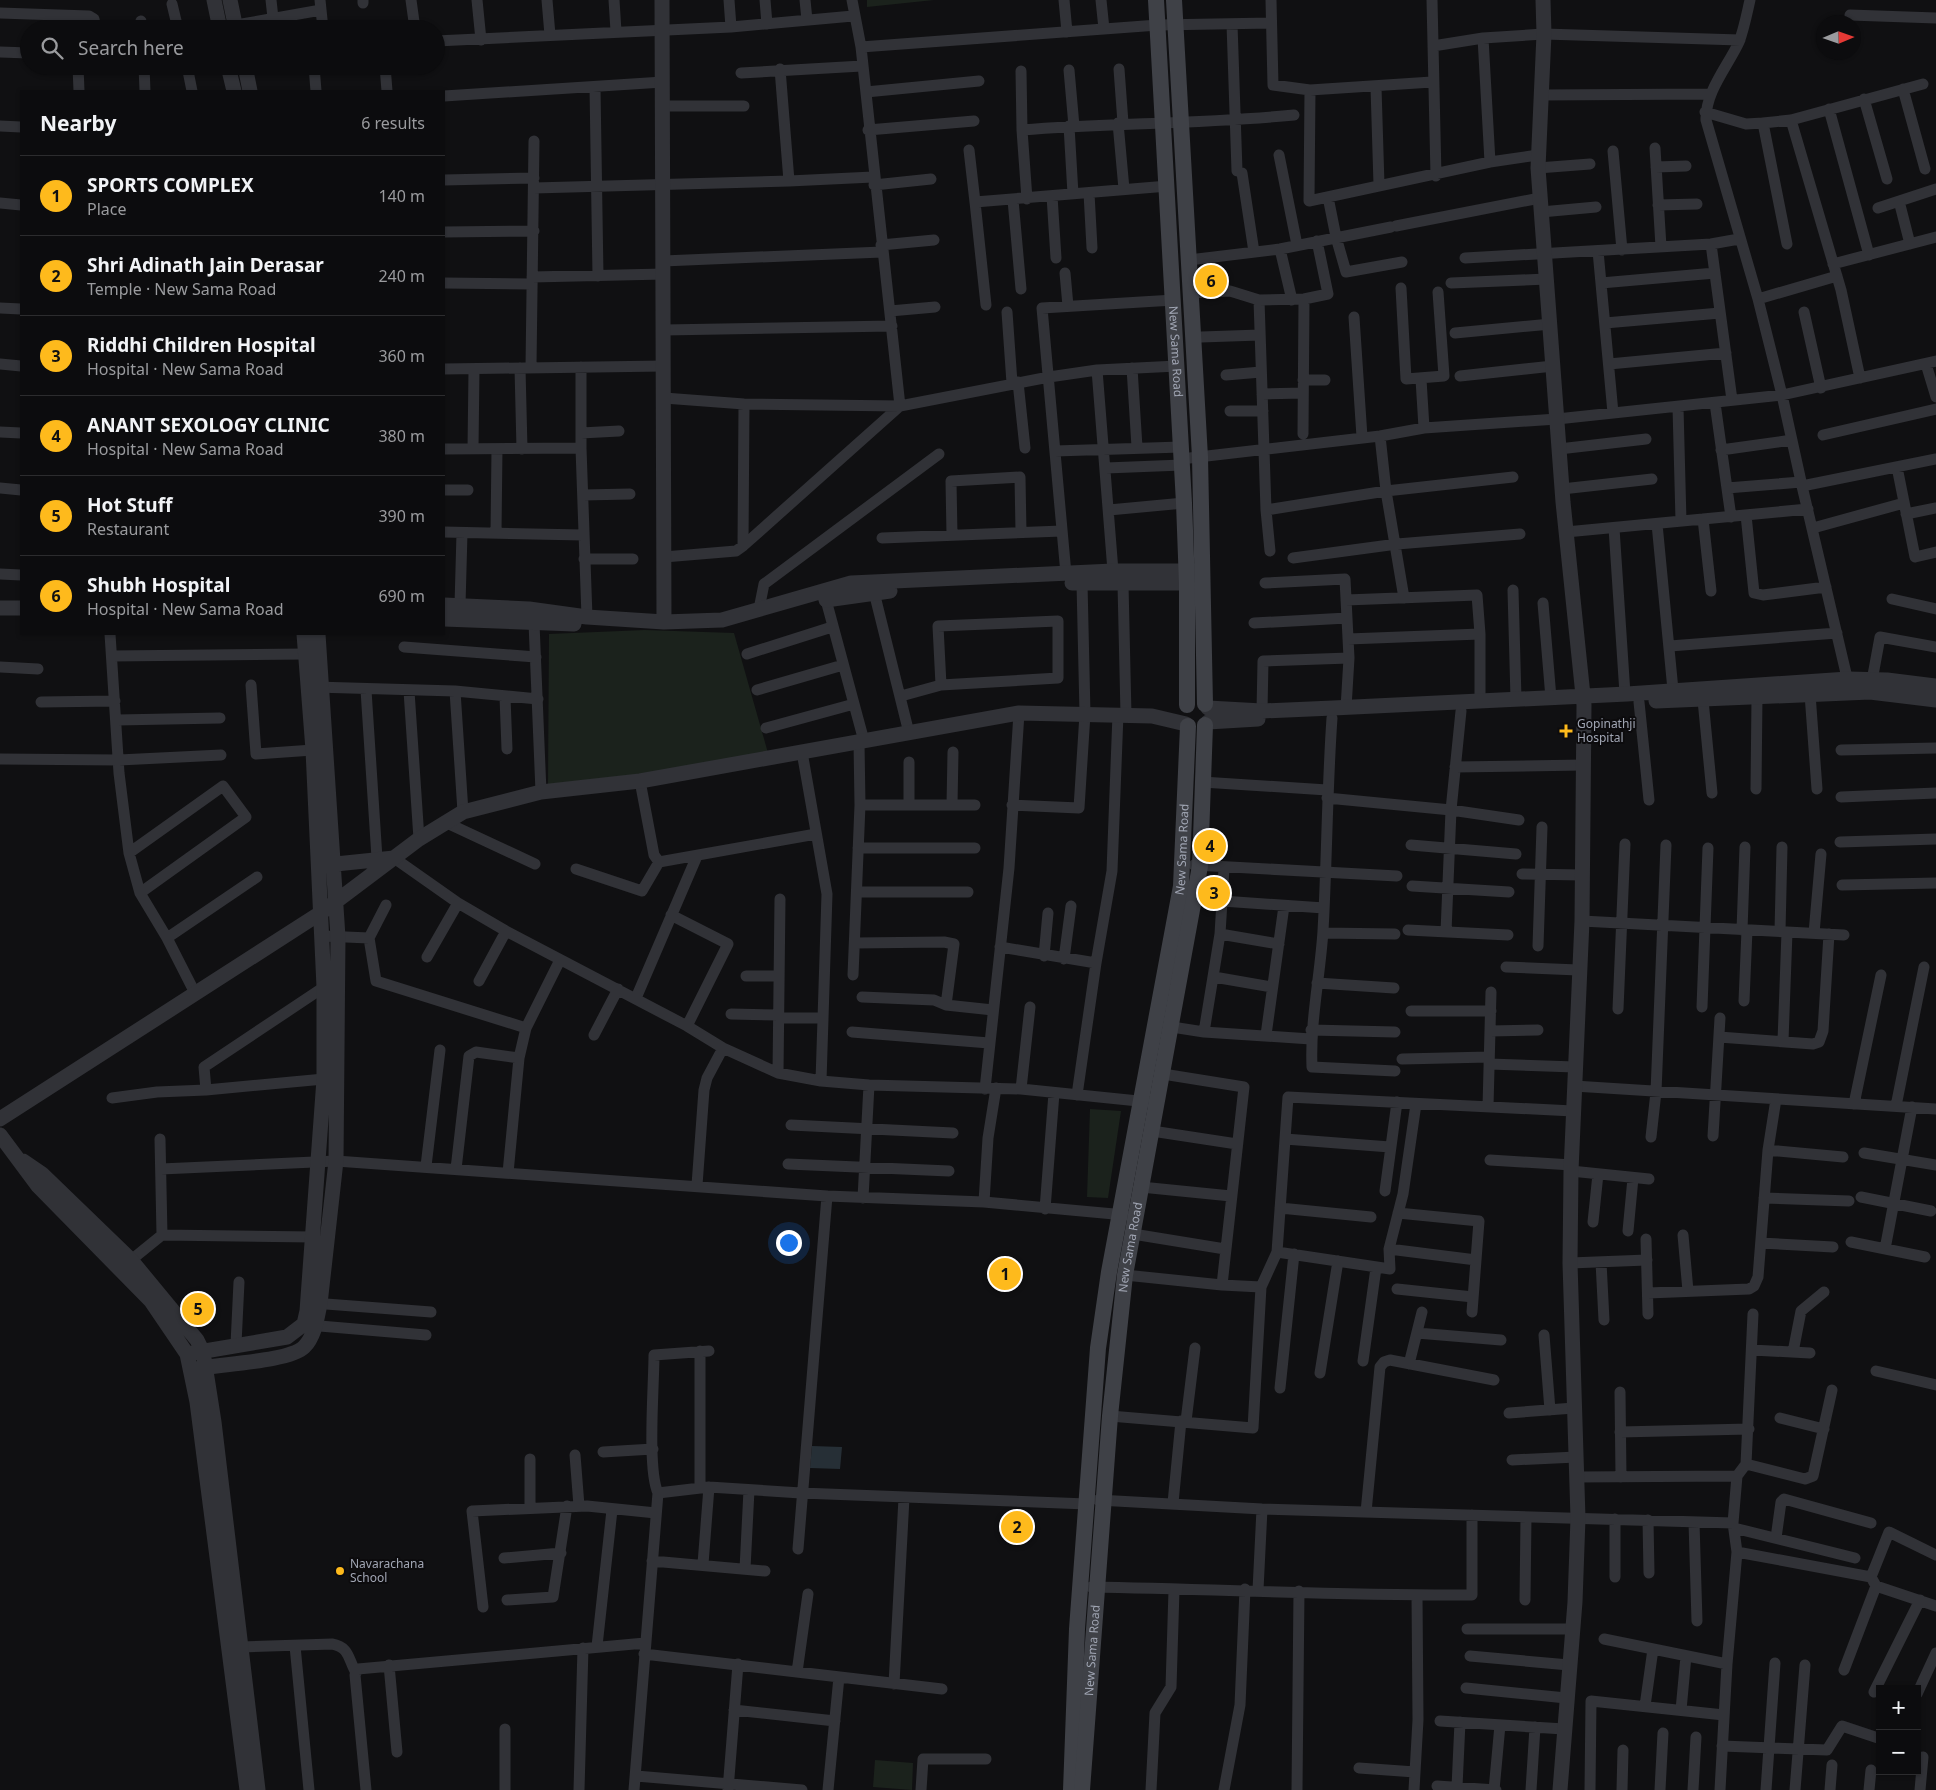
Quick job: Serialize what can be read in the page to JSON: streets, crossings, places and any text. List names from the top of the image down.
{
  "streets": {
    "main road": ["New Sama Road"]
  },
  "places": {
    "health": ["Gopinathji Hospital"],
    "other": ["Navarachana School"]
  },
  "north": "right",
  "page": {
    "search": "Search here",
    "heading": ["Nearby", "6 results"],
    "list": [
      {
        "mark": "1",
        "name": "SPORTS COMPLEX",
        "note": "Place",
        "value": "140 m"
      },
      {
        "mark": "2",
        "name": "Shri Adinath Jain Derasar",
        "note": "Temple · New Sama Road",
        "value": "240 m"
      },
      {
        "mark": "3",
        "name": "Riddhi Children Hospital",
        "note": "Hospital · New Sama Road",
        "value": "360 m"
      },
      {
        "mark": "4",
        "name": "ANANT SEXOLOGY CLINIC",
        "note": "Hospital · New Sama Road",
        "value": "380 m"
      },
      {
        "mark": "5",
        "name": "Hot Stuff",
        "note": "Restaurant",
        "value": "390 m"
      },
      {
        "mark": "6",
        "name": "Shubh Hospital",
        "note": "Hospital · New Sama Road",
        "value": "690 m"
      }
    ],
    "pins": [
      "6",
      "4",
      "3",
      "1",
      "5",
      "2"
    ],
    "map_buttons": ["+", "−"]
  }
}
